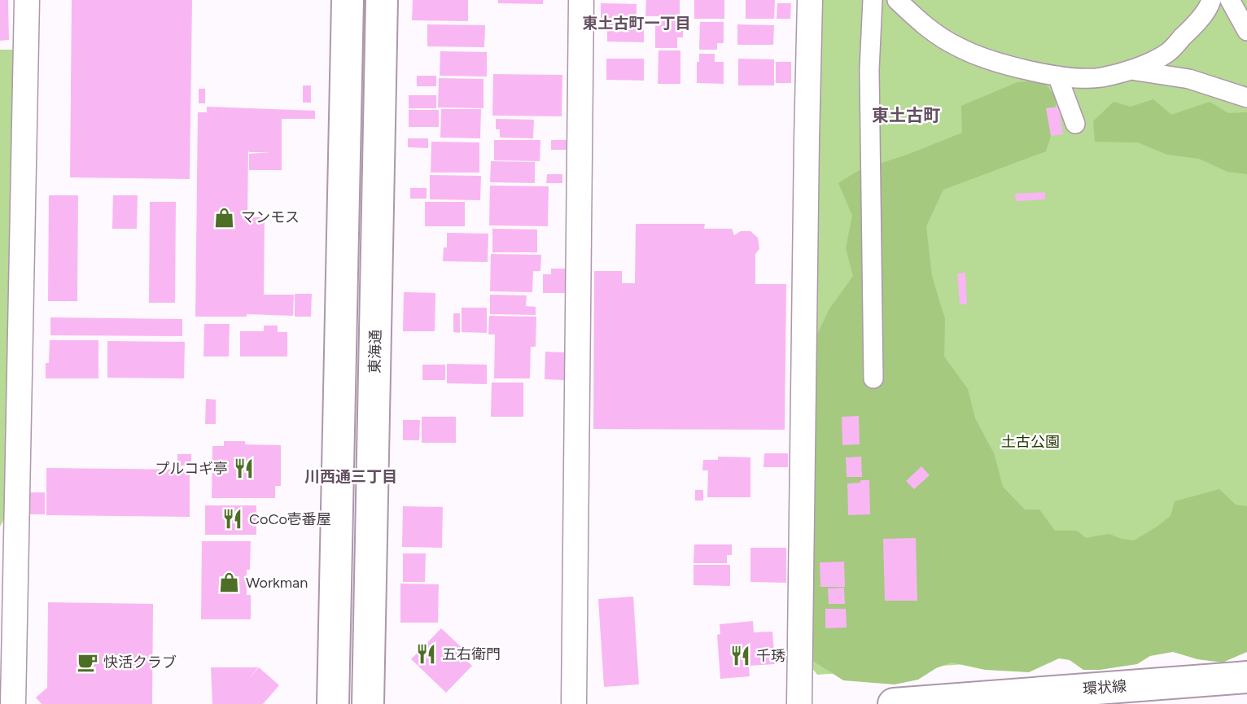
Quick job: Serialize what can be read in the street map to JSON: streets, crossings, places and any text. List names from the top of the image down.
{
  "streets": {
    "main road": ["東海通", "環状線"]
  },
  "districts": ["東土古町一丁目", "東土古町", "川西通三丁目"],
  "parks": ["土古公園"],
  "places": {
    "shop": ["マンモス", "Workman"],
    "restaurant": [
      "プルコギ亭",
      "CoCo壱番屋",
      "五右衛門",
      "千琇"
    ],
    "cafe": ["快活クラブ"]
  }
}
